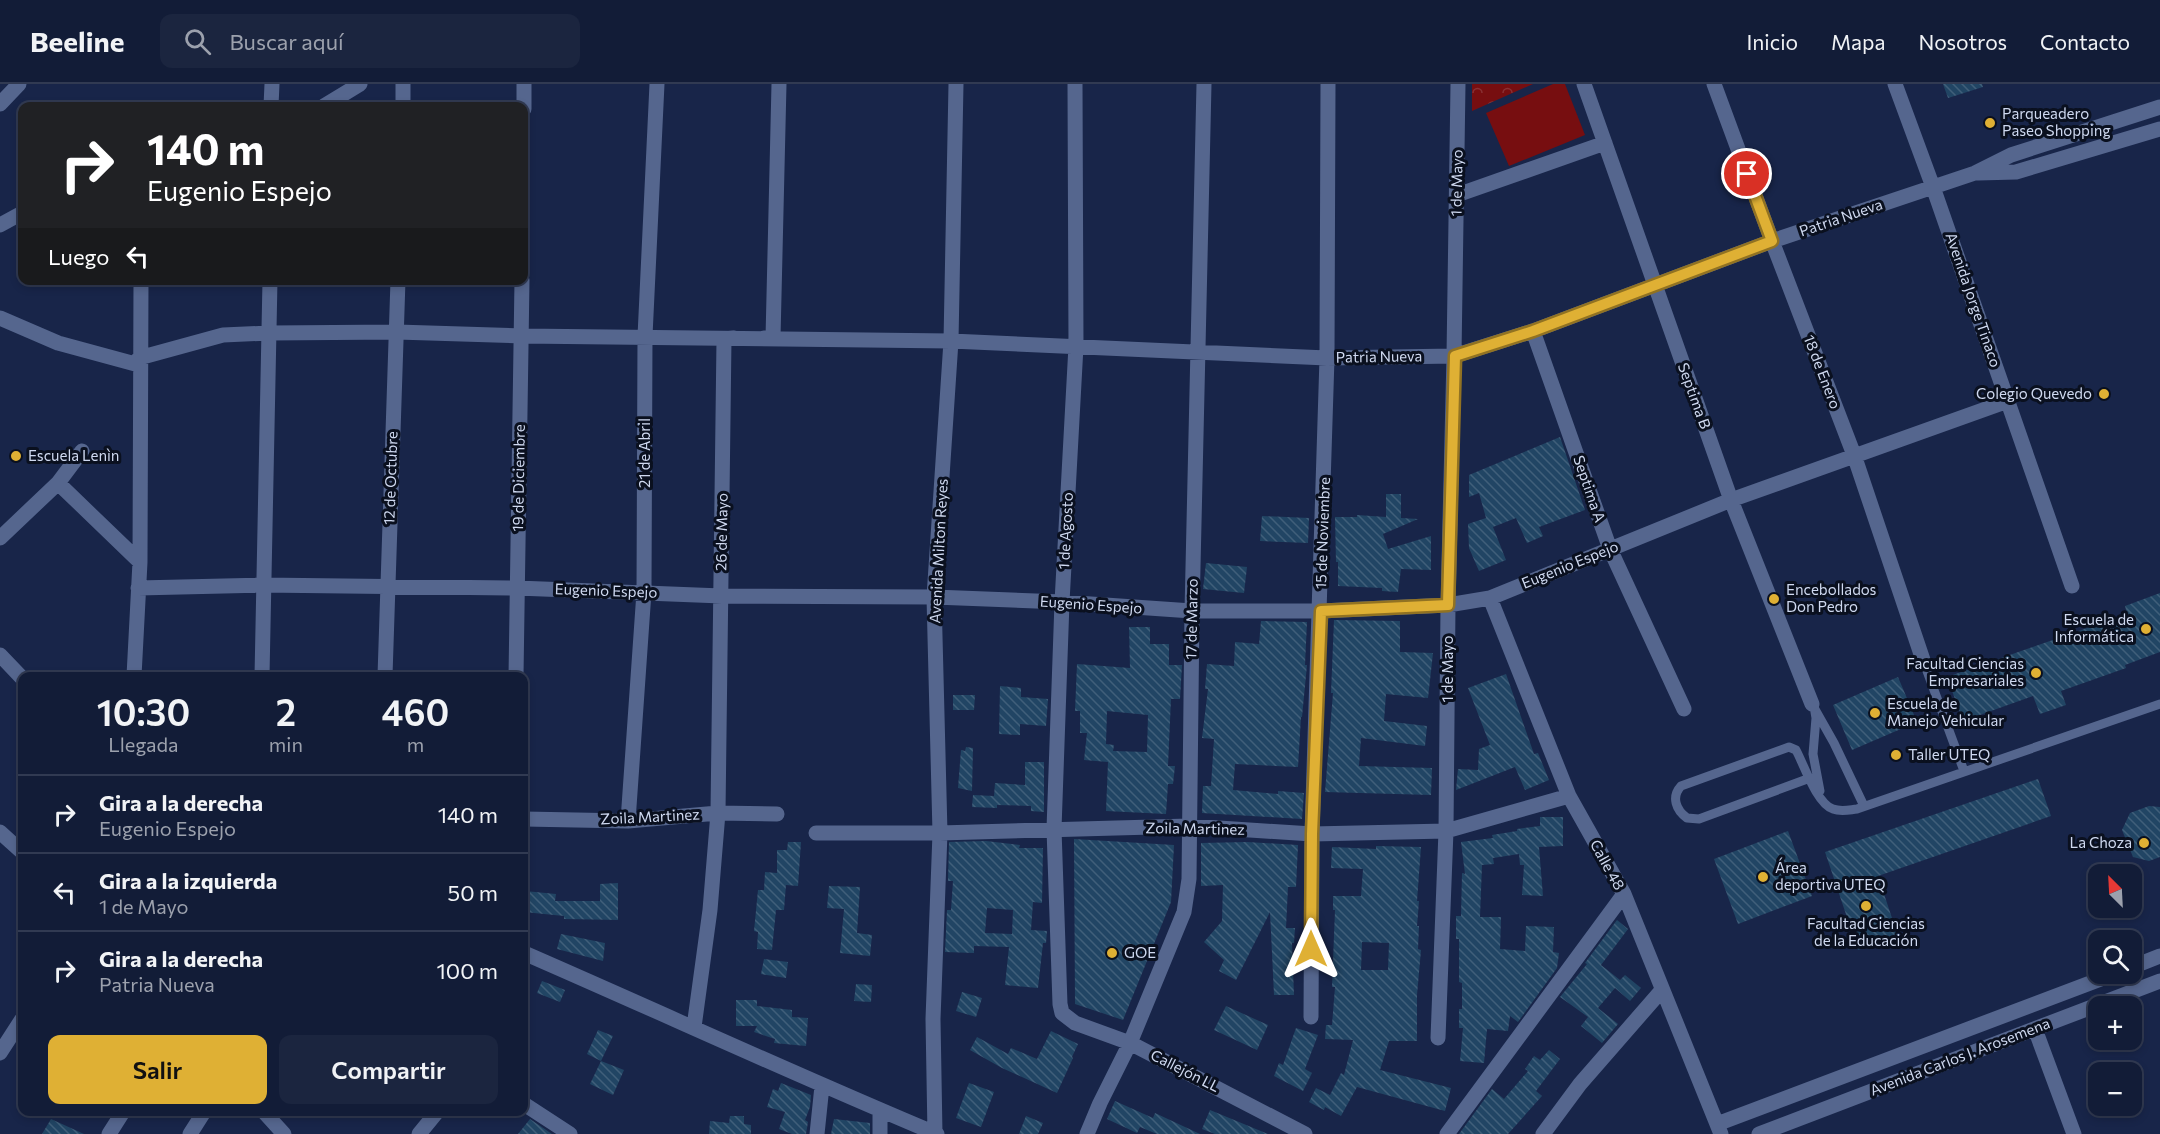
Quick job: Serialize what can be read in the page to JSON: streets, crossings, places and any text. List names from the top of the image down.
{
  "streets": {
    "street": [
      "1 de Mayo",
      "Patria Nueva",
      "Avenida Jorge Tinaco",
      "18 de Enero",
      "Septima B",
      "21 de Abril",
      "12 de Octubre",
      "19 de Diciembre",
      "Septima A",
      "1 de Agosto",
      "26 de Mayo",
      "15 de Noviembre",
      "Avenida Milton Reyes",
      "Eugenio Espejo",
      "17 de Marzo",
      "Zoila Martinez",
      "Calle 48",
      "Avenida Carlos J. Arosemena",
      "Callejón LL"
    ]
  },
  "crossings": [
    ["1 de Mayo", "Patria Nueva"],
    ["1 de Mayo", "Eugenio Espejo"],
    ["1 de Mayo", "Zoila Martinez"],
    ["Patria Nueva", "Avenida Jorge Tinaco"],
    ["Patria Nueva", "18 de Enero"],
    ["Patria Nueva", "Septima B"],
    ["Patria Nueva", "Septima A"],
    ["Patria Nueva", "1 de Agosto"],
    ["Patria Nueva", "26 de Mayo"],
    ["Patria Nueva", "15 de Noviembre"],
    ["Patria Nueva", "Avenida Milton Reyes"],
    ["Patria Nueva", "17 de Marzo"],
    ["Avenida Jorge Tinaco", "Eugenio Espejo"],
    ["18 de Enero", "Eugenio Espejo"],
    ["Septima B", "Eugenio Espejo"],
    ["21 de Abril", "Eugenio Espejo"],
    ["21 de Abril", "Zoila Martinez"],
    ["12 de Octubre", "Eugenio Espejo"],
    ["19 de Diciembre", "Eugenio Espejo"],
    ["Septima A", "Eugenio Espejo"],
    ["1 de Agosto", "Eugenio Espejo"],
    ["1 de Agosto", "Zoila Martinez"],
    ["1 de Agosto", "Callejón LL"],
    ["26 de Mayo", "Eugenio Espejo"],
    ["26 de Mayo", "Zoila Martinez"],
    ["15 de Noviembre", "Eugenio Espejo"],
    ["15 de Noviembre", "Zoila Martinez"],
    ["Avenida Milton Reyes", "Eugenio Espejo"],
    ["Avenida Milton Reyes", "Zoila Martinez"],
    ["Eugenio Espejo", "17 de Marzo"],
    ["Eugenio Espejo", "Calle 48"],
    ["17 de Marzo", "Zoila Martinez"],
    ["17 de Marzo", "Callejón LL"],
    ["Zoila Martinez", "Calle 48"],
    ["Calle 48", "Avenida Carlos J. Arosemena"]
  ],
  "places": [
    "Parqueadero Paseo Shopping",
    "Colegio Quevedo",
    "Escuela Lenìn",
    "Encebollados Don Pedro",
    "Escuela de Informática",
    "Facultad Ciencias Empresariales",
    "Escuela de Manejo Vehicular",
    "Taller UTEQ",
    "La Choza",
    "Área deportiva UTEQ",
    "Facultad Ciencias de la Educación",
    "GOE"
  ],
  "north": "top left",
  "page": {
    "header": "Beeline",
    "search": "Buscar aquí",
    "nav": [
      "Inicio",
      "Mapa",
      "Nosotros",
      "Contacto"
    ],
    "turn": ["140 m", "Eugenio Espejo"],
    "then": "Luego",
    "eta": [
      "10:30",
      "Llegada",
      "2",
      "min",
      "460",
      "m"
    ],
    "list": [
      {
        "name": "Gira a la derecha",
        "note": "Eugenio Espejo",
        "value": "140 m"
      },
      {
        "name": "Gira a la izquierda",
        "note": "1 de Mayo",
        "value": "50 m"
      },
      {
        "name": "Gira a la derecha",
        "note": "Patria Nueva",
        "value": "100 m"
      }
    ],
    "map_buttons": ["+", "−"],
    "buttons": ["Salir", "Compartir"]
  }
}
